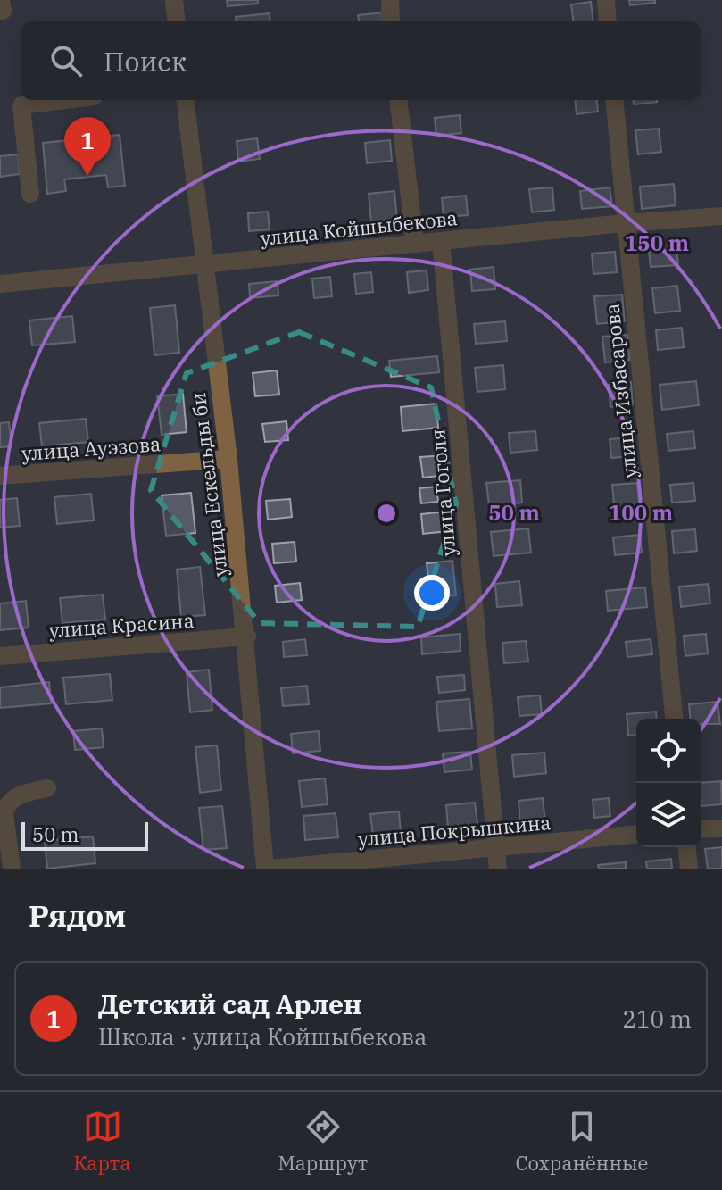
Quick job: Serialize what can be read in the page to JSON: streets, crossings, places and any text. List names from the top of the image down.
{
  "streets": {
    "street": [
      "улица Койшыбекова",
      "улица Избасарова",
      "улица Ауэзова",
      "улица Ескельды би",
      "улица Гоголя",
      "улица Красина",
      "улица Покрышкина"
    ]
  },
  "crossings": [
    ["улица Койшыбекова", "улица Избасарова"],
    ["улица Койшыбекова", "улица Ескельды би"],
    ["улица Койшыбекова", "улица Гоголя"],
    ["улица Ауэзова", "улица Ескельды би"],
    ["улица Ескельды би", "улица Красина"],
    ["улица Гоголя", "улица Покрышкина"]
  ],
  "scale_bar": "50 m",
  "page": {
    "search": "Поиск",
    "pins": "1",
    "scale": "50 m",
    "heading": "Рядом",
    "list": [
      {
        "mark": "1",
        "name": "Детский сад Арлен",
        "note": "Школа · улица Койшыбекова",
        "value": "210 m"
      }
    ],
    "nav": ["Карта", "Маршрут", "Сохранённые"]
  },
  "rings": ["150 m", "50 m", "100 m"]
}
